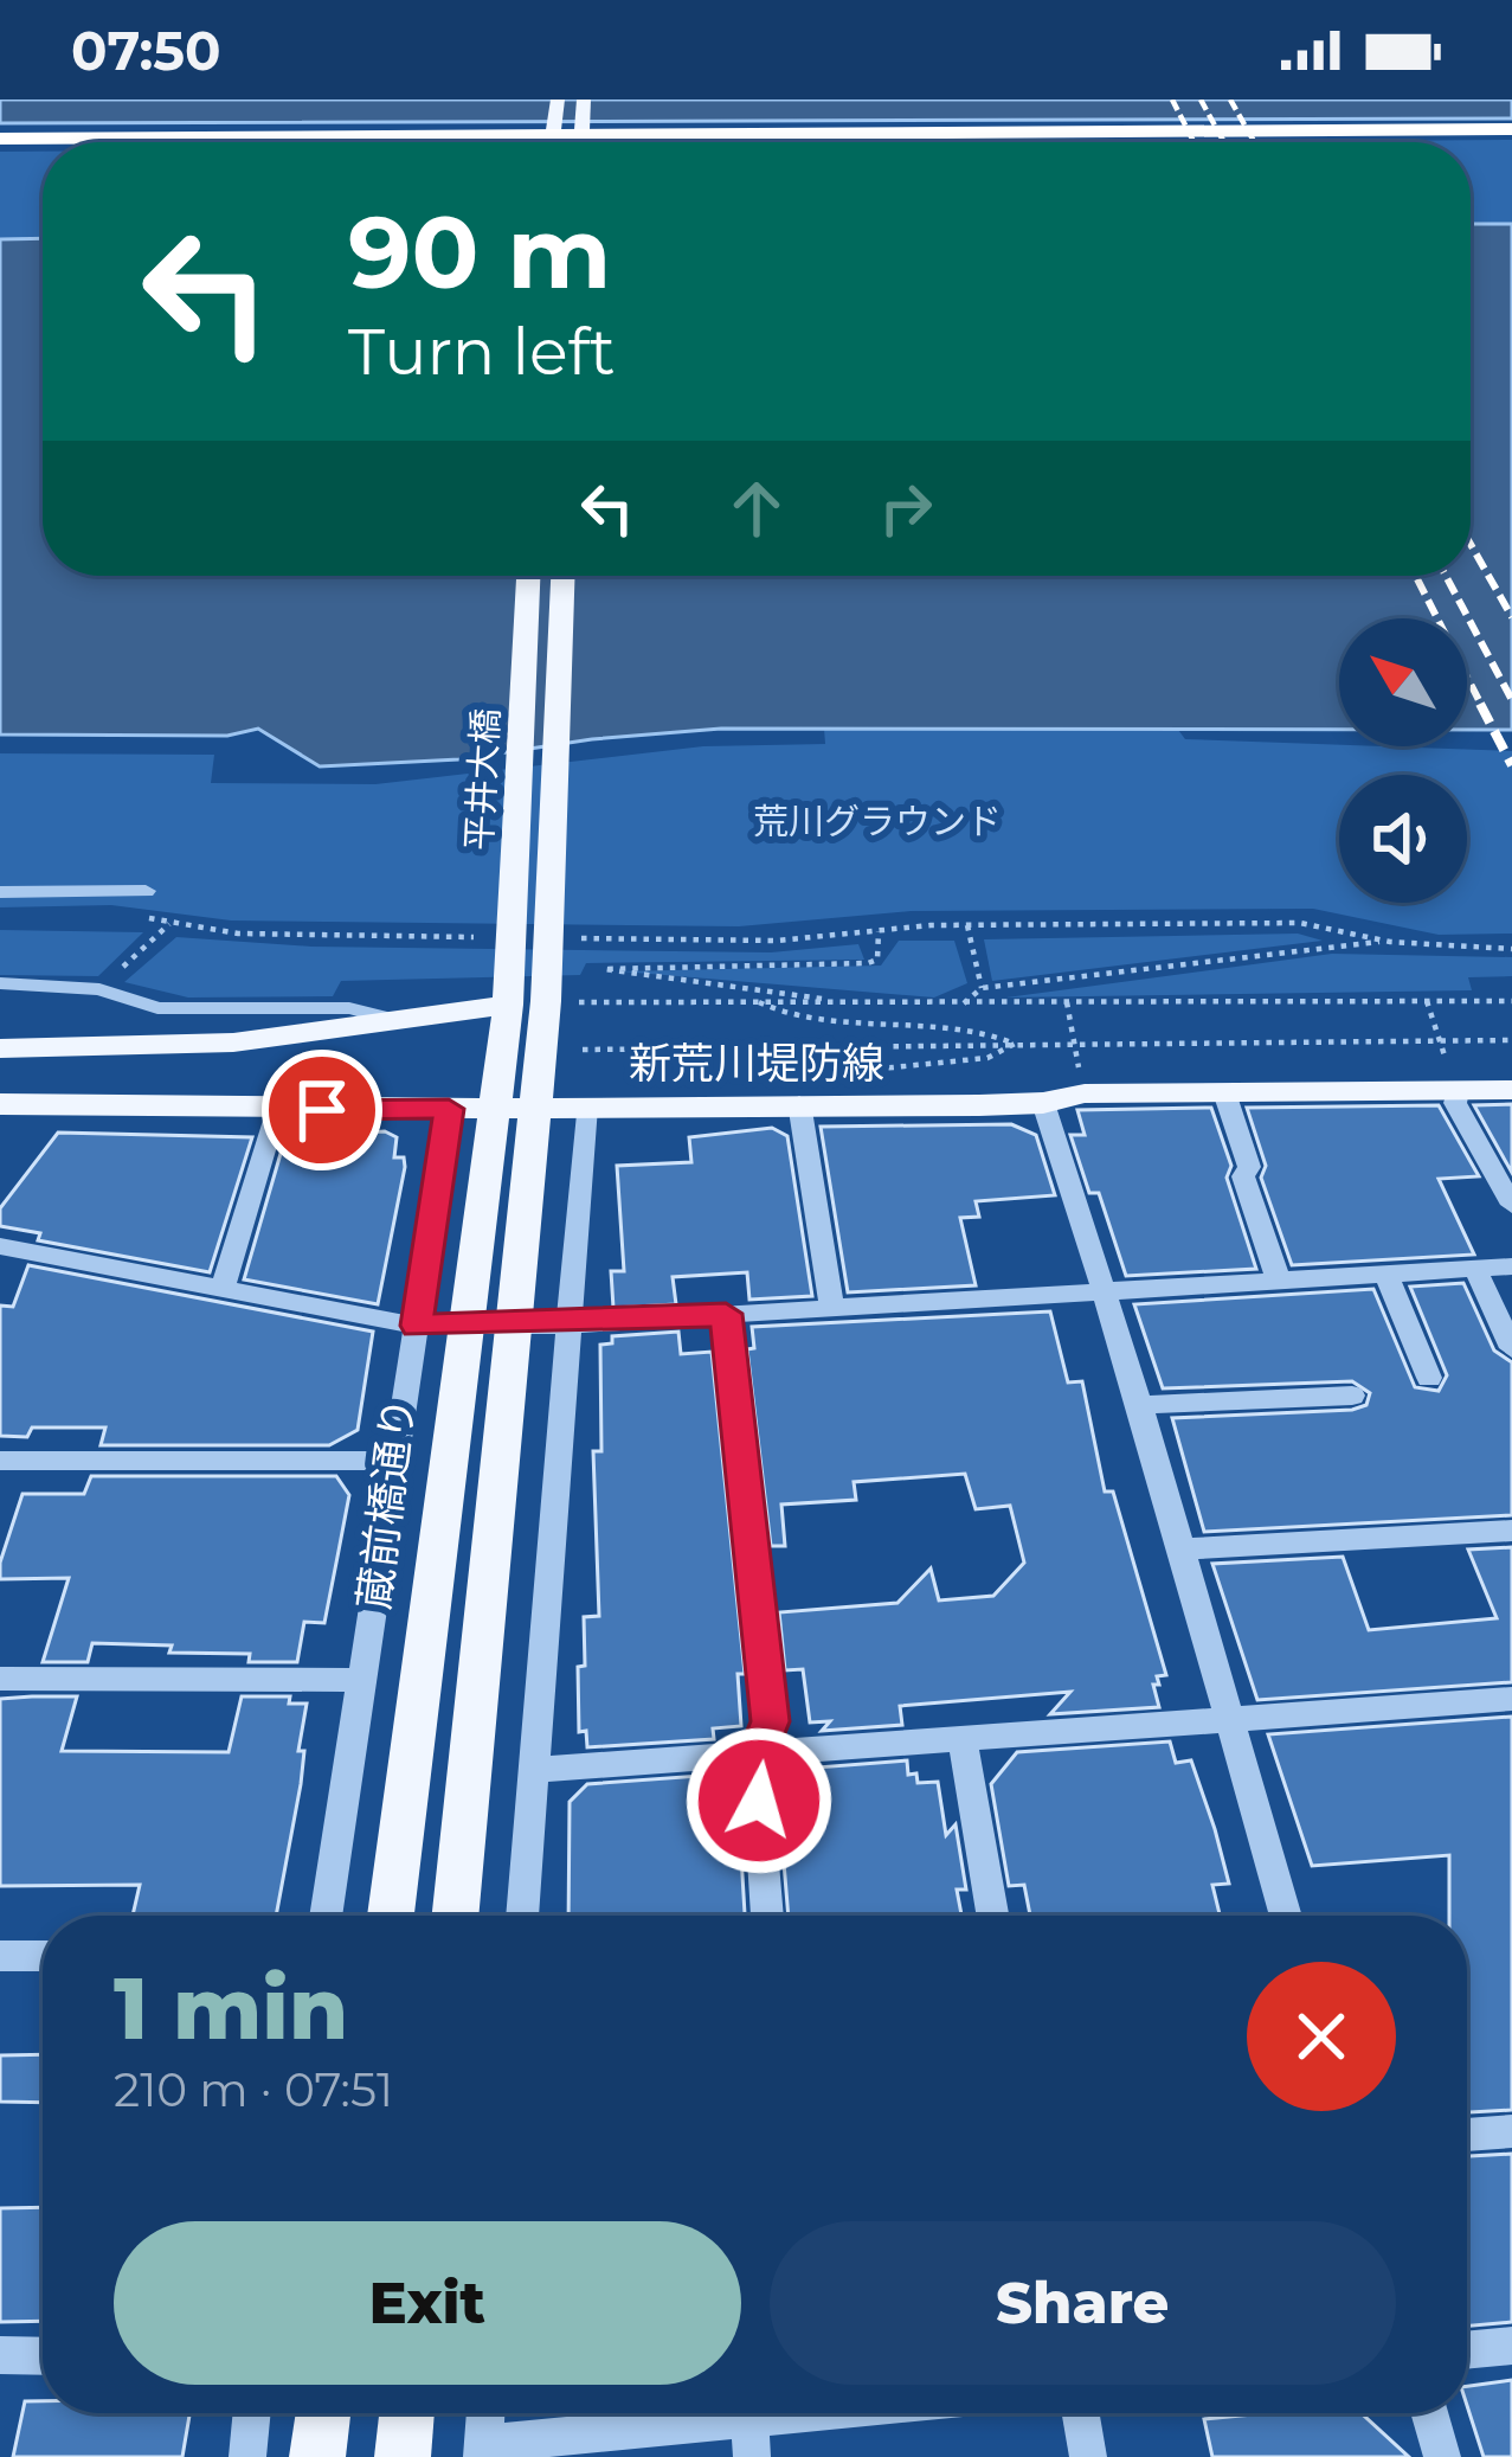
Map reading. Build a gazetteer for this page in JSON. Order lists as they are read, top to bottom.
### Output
{
  "streets": {
    "main road": ["平井大橋", "新荒川堤防線", "蔵前橋通り"]
  },
  "crossings": [
    ["平井大橋", "蔵前橋通り"]
  ],
  "parks": ["荒川グラウンド"],
  "north": "top left",
  "page": {
    "status": "07:50",
    "turn": ["90 m", "Turn left"],
    "heading": ["1 min", "210 m · 07:51"],
    "buttons": ["Exit", "Share"]
  }
}
